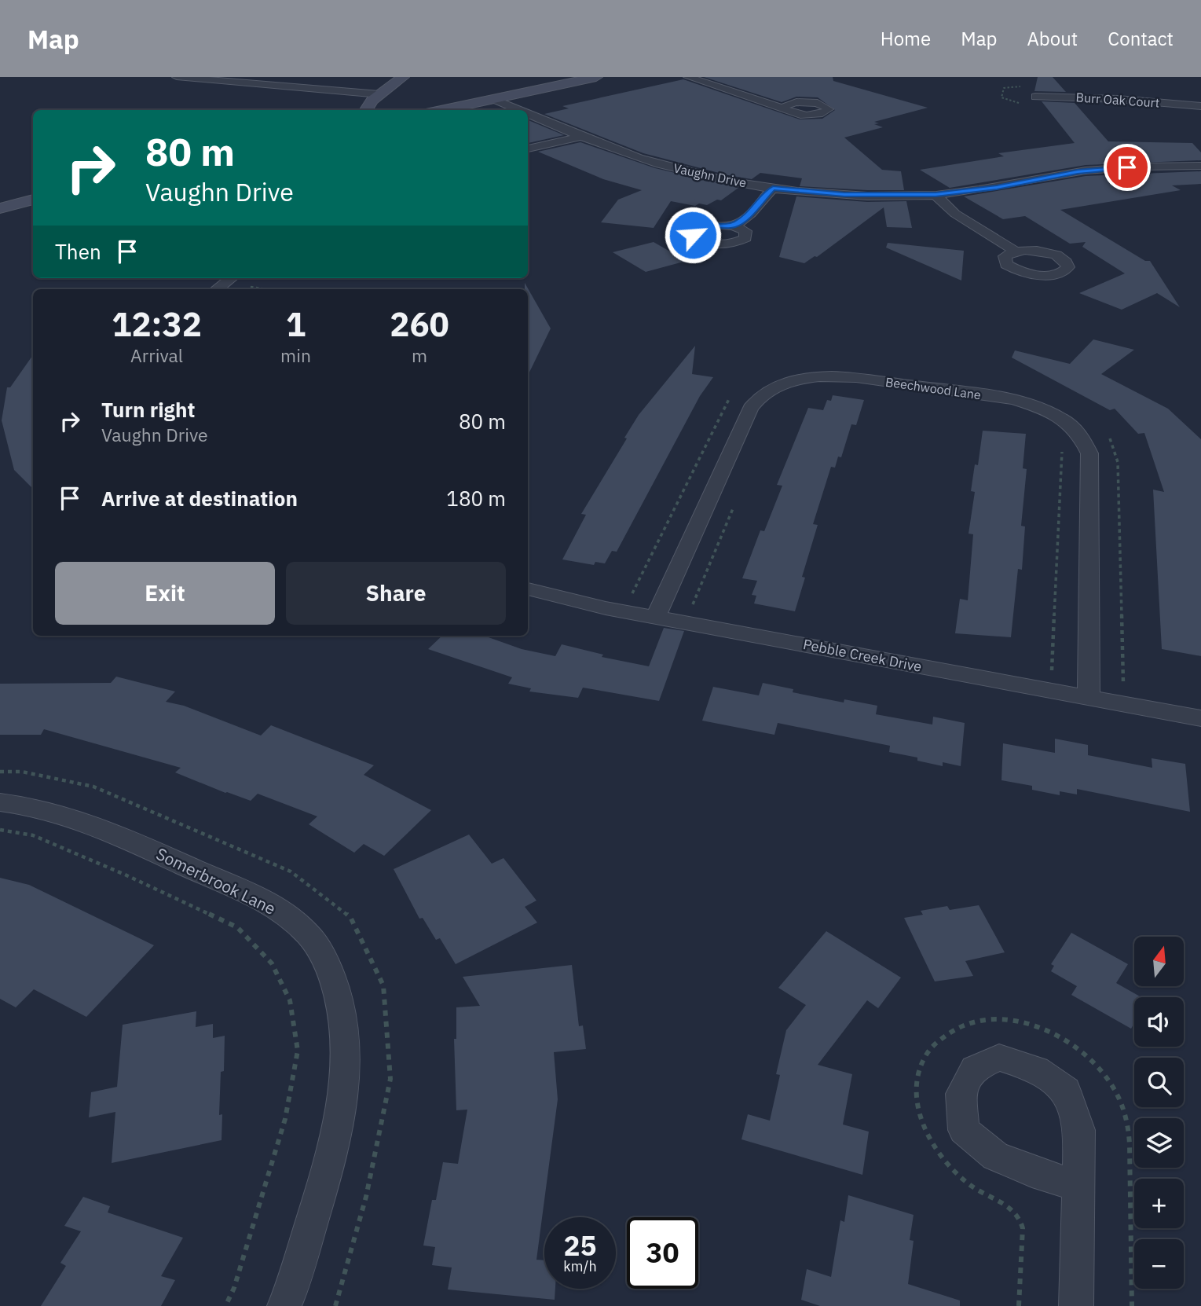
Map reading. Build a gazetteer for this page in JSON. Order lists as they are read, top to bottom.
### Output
{
  "streets": {
    "street": [
      "Burr Oak Court",
      "Vaughn Drive",
      "Beechwood Lane",
      "Pebble Creek Drive",
      "Somerbrook Lane"
    ]
  },
  "crossings": [
    ["Beechwood Lane", "Pebble Creek Drive"]
  ],
  "north": "top",
  "page": {
    "header": "Map",
    "nav": [
      "Home",
      "Map",
      "About",
      "Contact"
    ],
    "turn": ["80 m", "Vaughn Drive"],
    "then": "Then",
    "eta": [
      "12:32",
      "Arrival",
      "1",
      "min",
      "260",
      "m"
    ],
    "list": [
      {
        "name": "Turn right",
        "note": "Vaughn Drive",
        "value": "80 m"
      },
      {
        "name": "Arrive at destination",
        "value": "180 m"
      }
    ],
    "buttons": ["Exit", "Share"],
    "map_buttons": ["+", "−"],
    "speed": "25 km/h",
    "limit": "30"
  }
}
